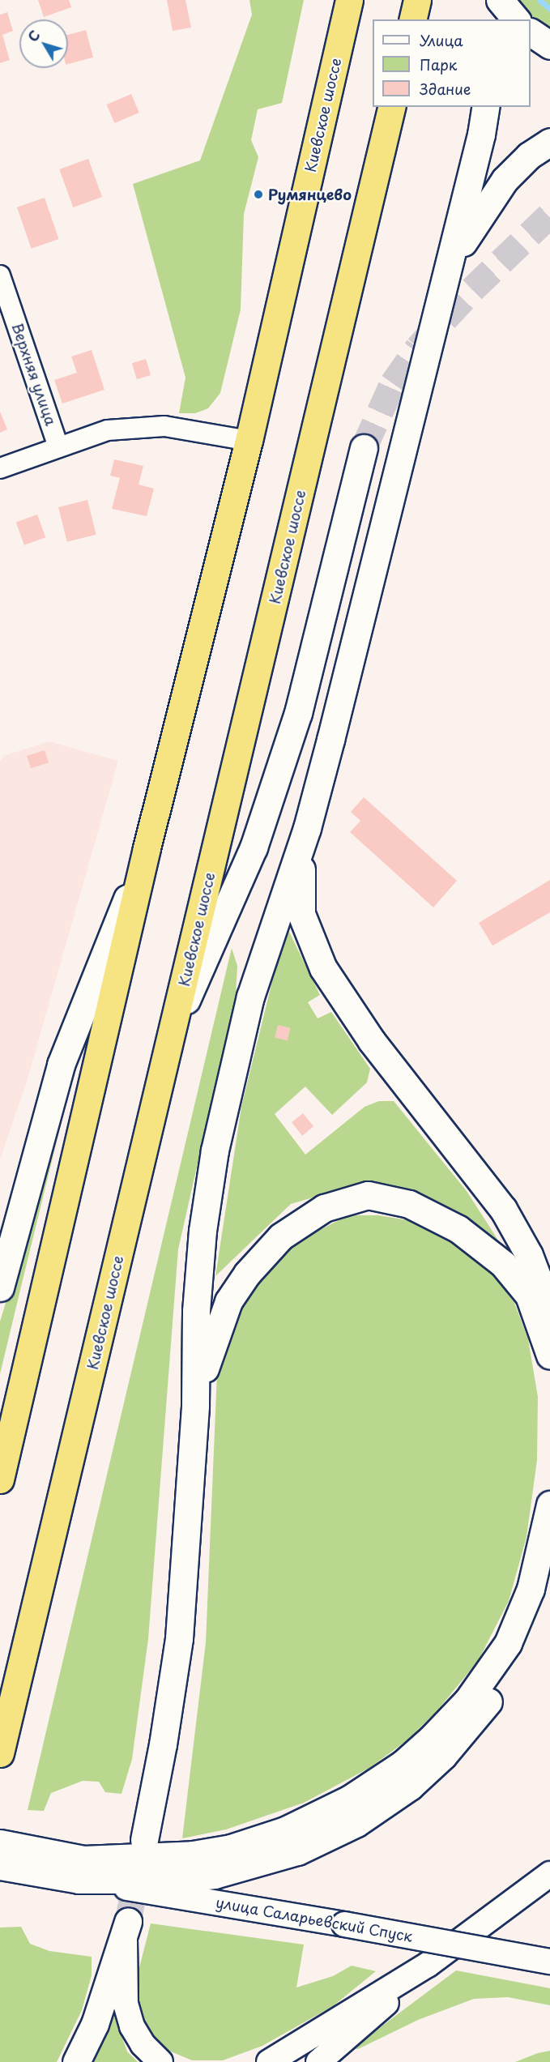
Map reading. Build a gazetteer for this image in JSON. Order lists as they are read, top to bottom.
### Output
{
  "streets": {
    "highway": ["Киевское шоссе"],
    "street": ["Верхняя улица", "улица Саларьевский Спуск"]
  },
  "places": ["Румянцево"],
  "legend": ["Улица", "Парк", "Здание"],
  "north": "top left"
}
